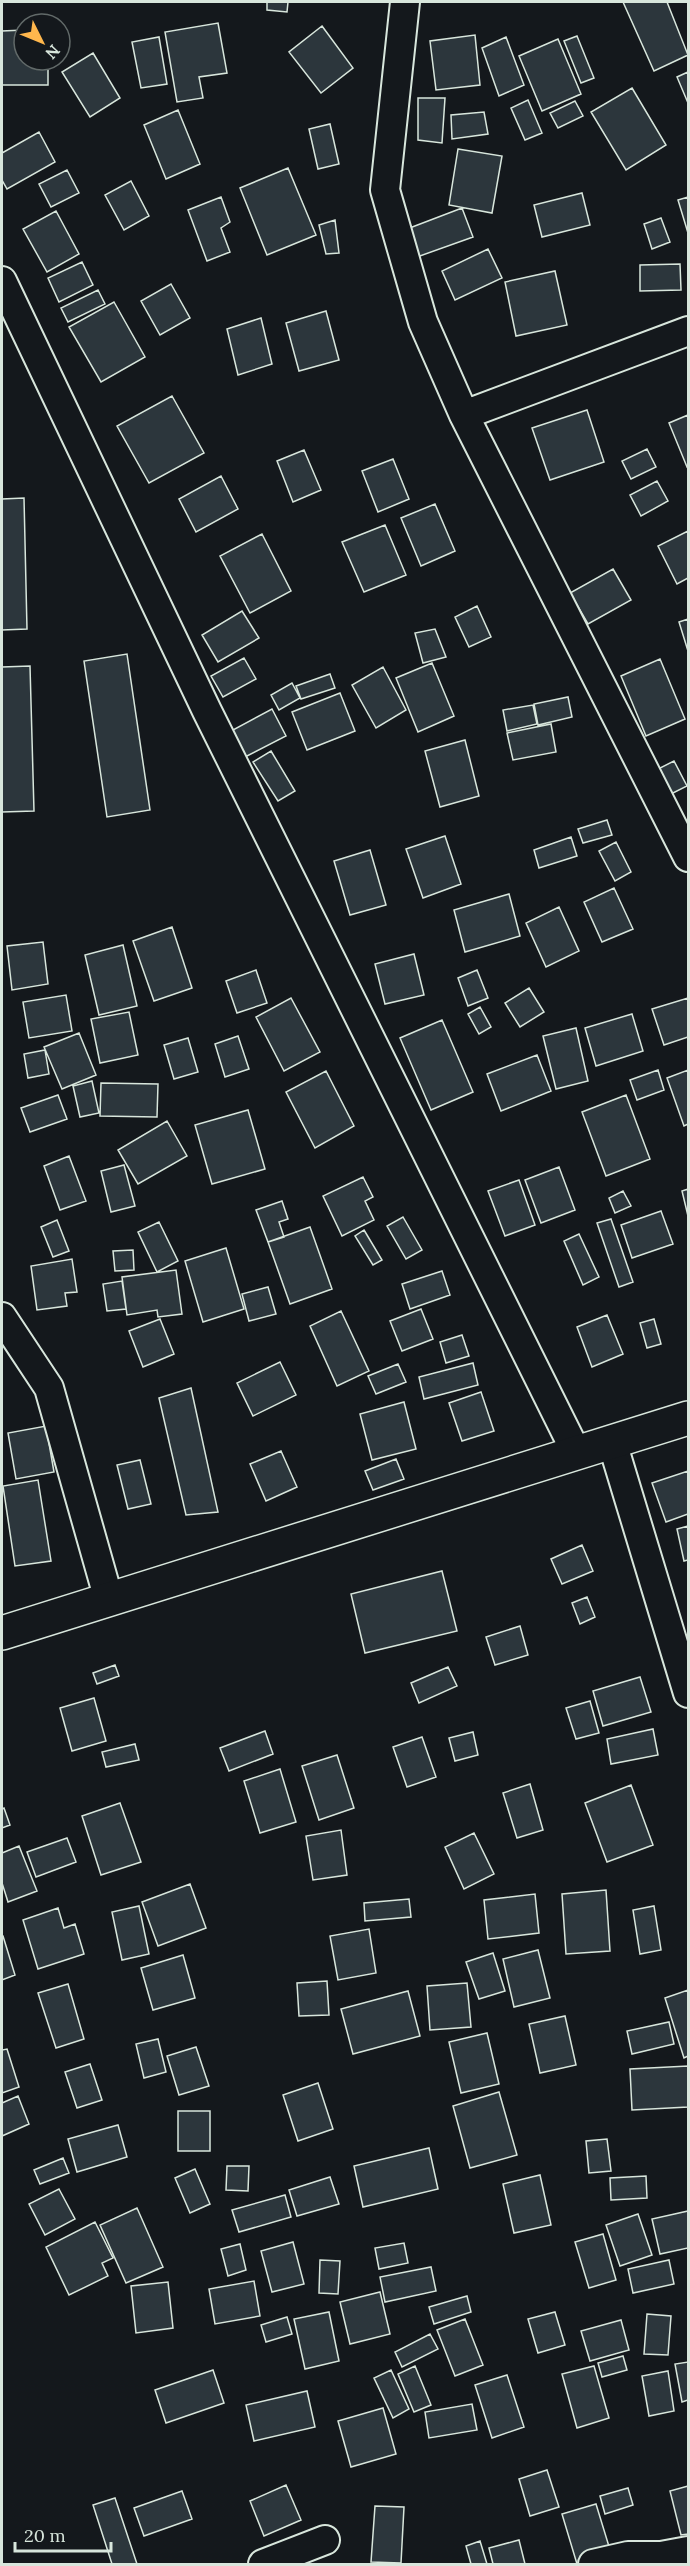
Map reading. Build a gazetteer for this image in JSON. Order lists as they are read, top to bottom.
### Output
{
  "scale_bar": "20 m",
  "north": "bottom right"
}
